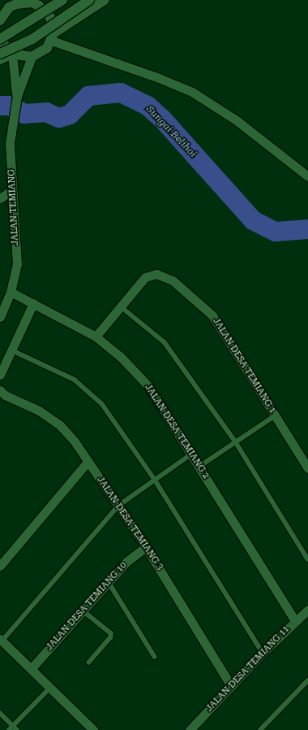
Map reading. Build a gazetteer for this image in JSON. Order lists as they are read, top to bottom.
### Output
{
  "streets": {
    "street": [
      "JALAN TEMIANG",
      "JALAN DESA TEMIANG 1",
      "JALAN DESA TEMIANG 2",
      "JALAN DESA TEMIANG 3",
      "JALAN DESA TEMIANG 10",
      "JALAN DESA TEMIANG 11"
    ]
  },
  "crossings": [
    ["JALAN TEMIANG", "JALAN DESA TEMIANG 2"],
    ["JALAN DESA TEMIANG 1", "JALAN DESA TEMIANG 2"],
    ["JALAN DESA TEMIANG 2", "JALAN DESA TEMIANG 11"],
    ["JALAN DESA TEMIANG 3", "JALAN DESA TEMIANG 10"],
    ["JALAN DESA TEMIANG 3", "JALAN DESA TEMIANG 11"]
  ],
  "water": ["Sungai Belihoi"]
}
